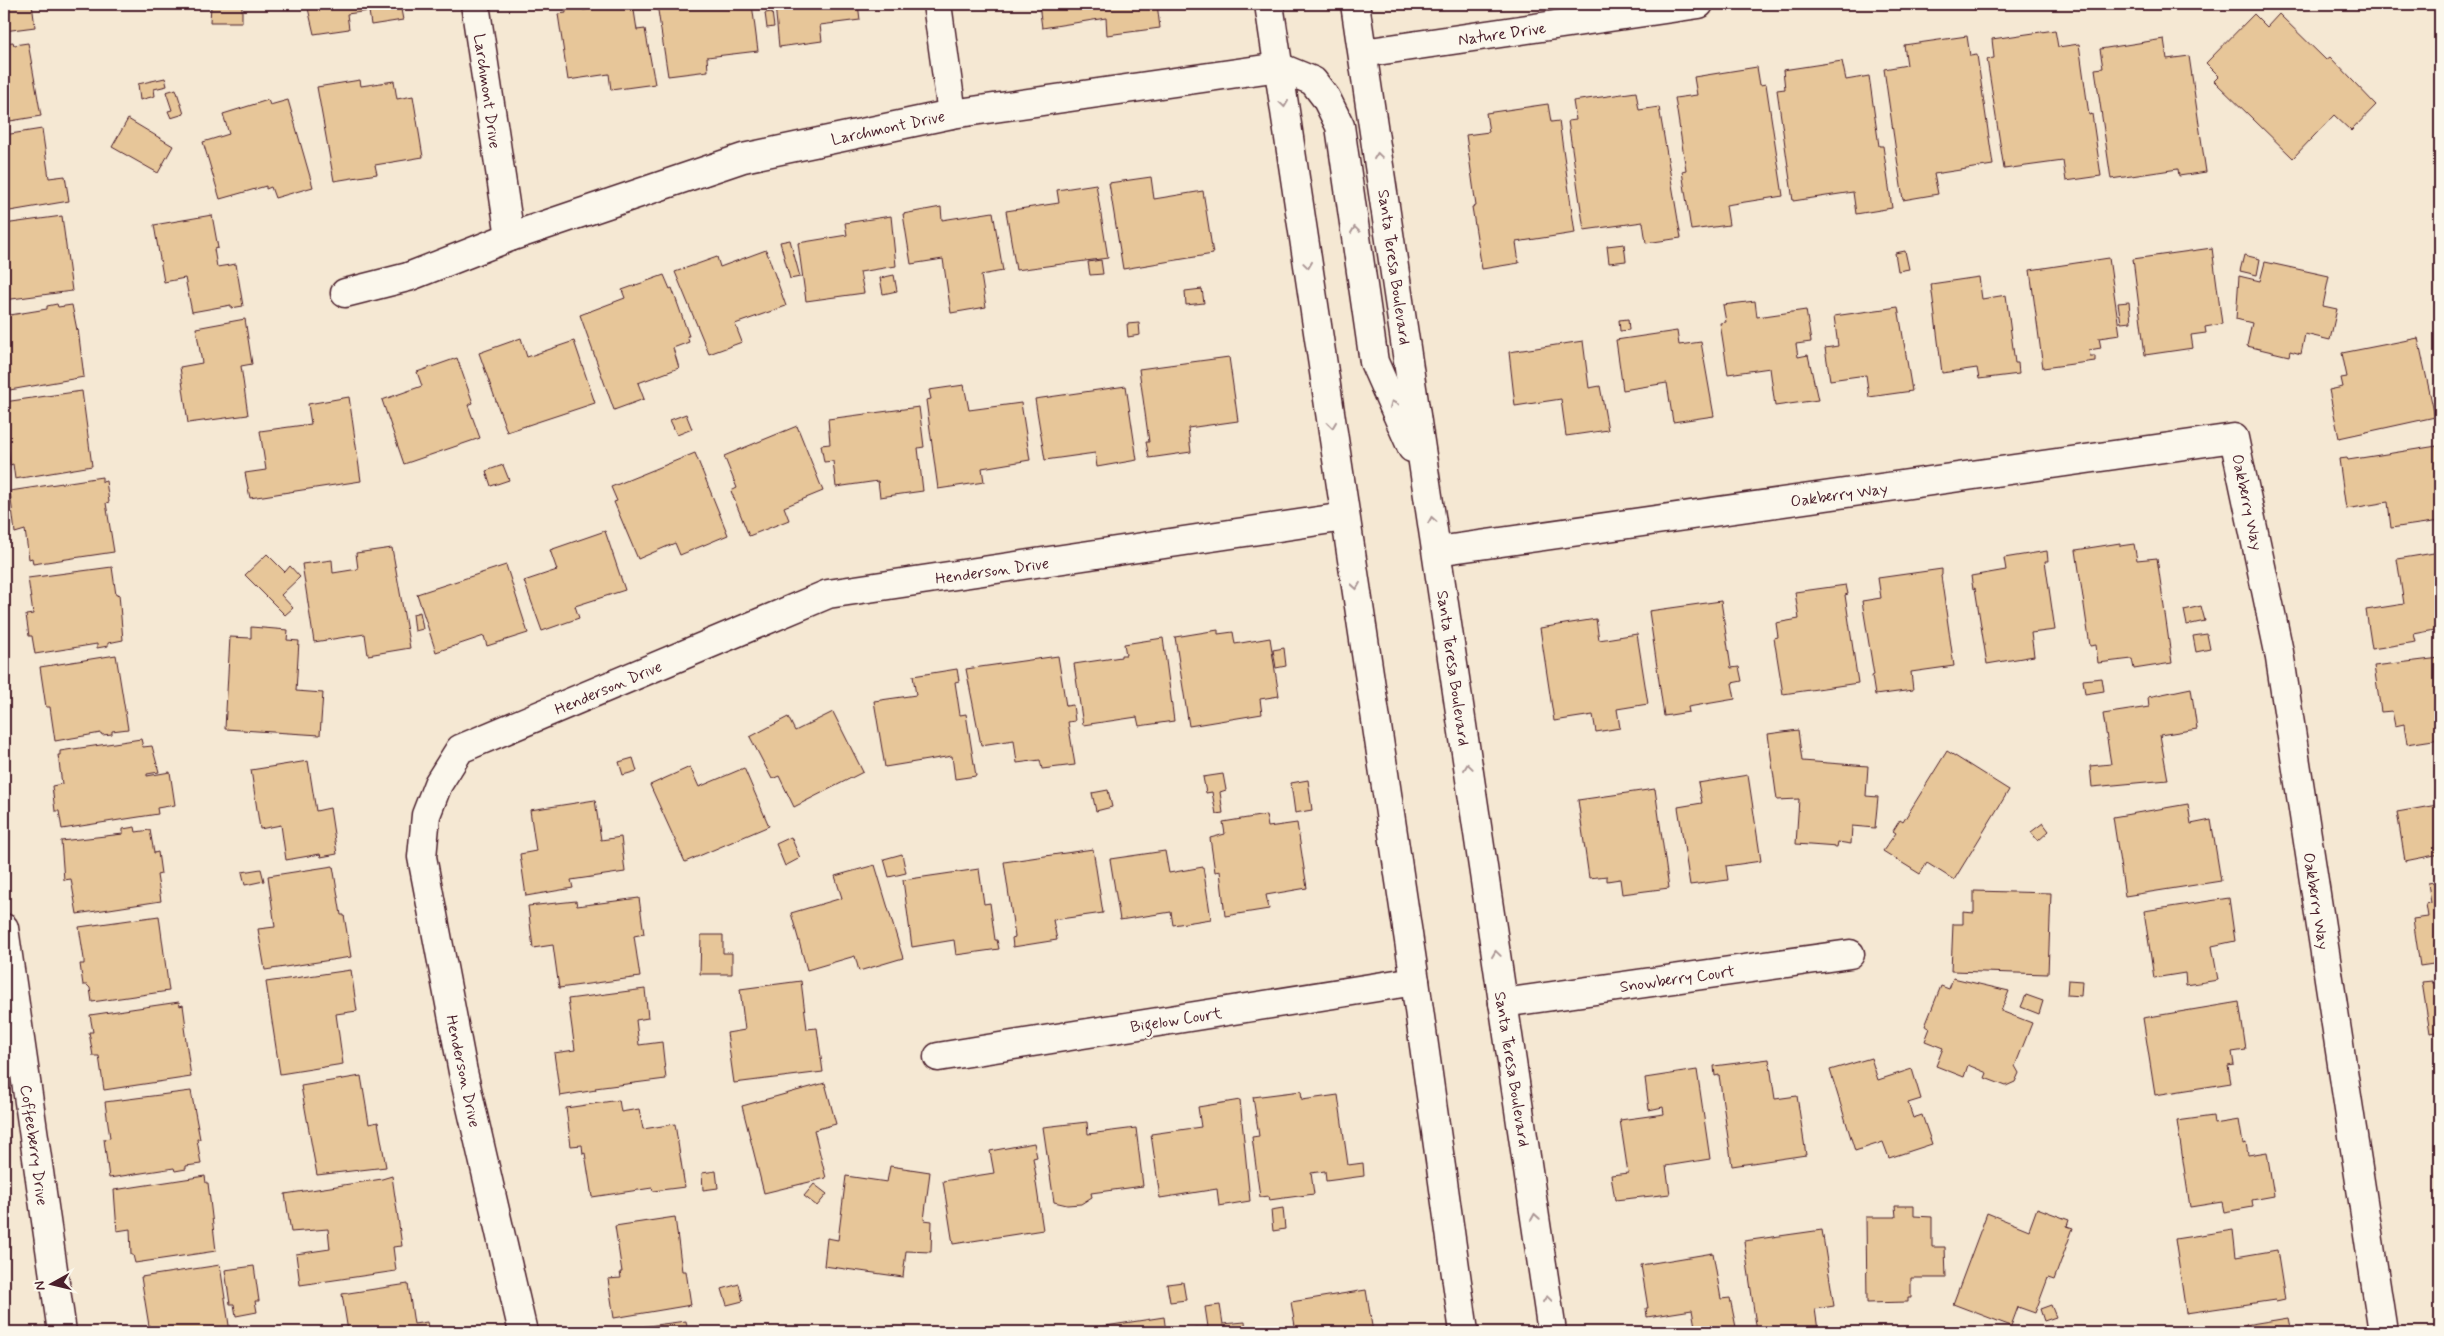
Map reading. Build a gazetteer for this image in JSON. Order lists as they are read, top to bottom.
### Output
{
  "streets": {
    "street": [
      "Nature Drive",
      "Larchmont Drive",
      "Santa Teresa Boulevard",
      "Oakberry Way",
      "Henderson Drive",
      "Snowberry Court",
      "Bigelow Court",
      "Coffeeberry Drive"
    ]
  },
  "crossings": [
    ["Nature Drive", "Santa Teresa Boulevard"],
    ["Santa Teresa Boulevard", "Oakberry Way"],
    ["Santa Teresa Boulevard", "Snowberry Court"]
  ],
  "north": "left"
}
